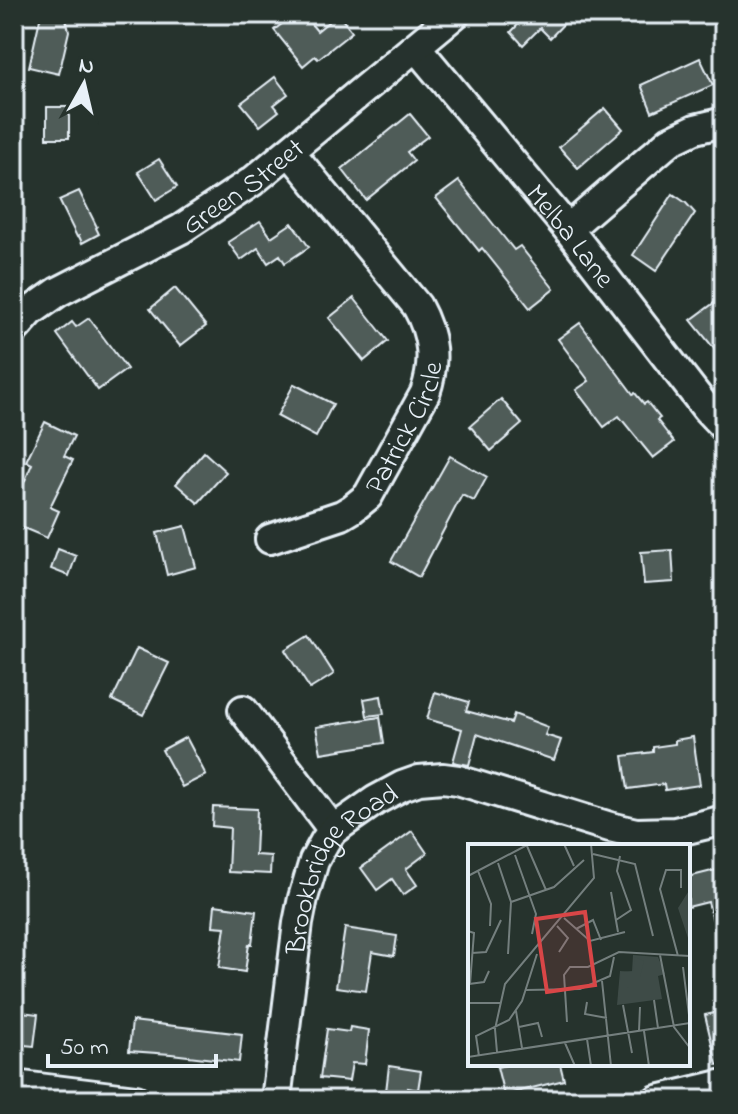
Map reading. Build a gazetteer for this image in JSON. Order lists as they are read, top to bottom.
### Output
{
  "streets": {
    "street": [
      "Green Street",
      "Melba Lane",
      "Patrick Circle",
      "Brookbridge Road"
    ]
  },
  "crossings": [
    ["Green Street", "Melba Lane"],
    ["Green Street", "Patrick Circle"]
  ],
  "scale_bar": "50 m",
  "north": "top"
}
